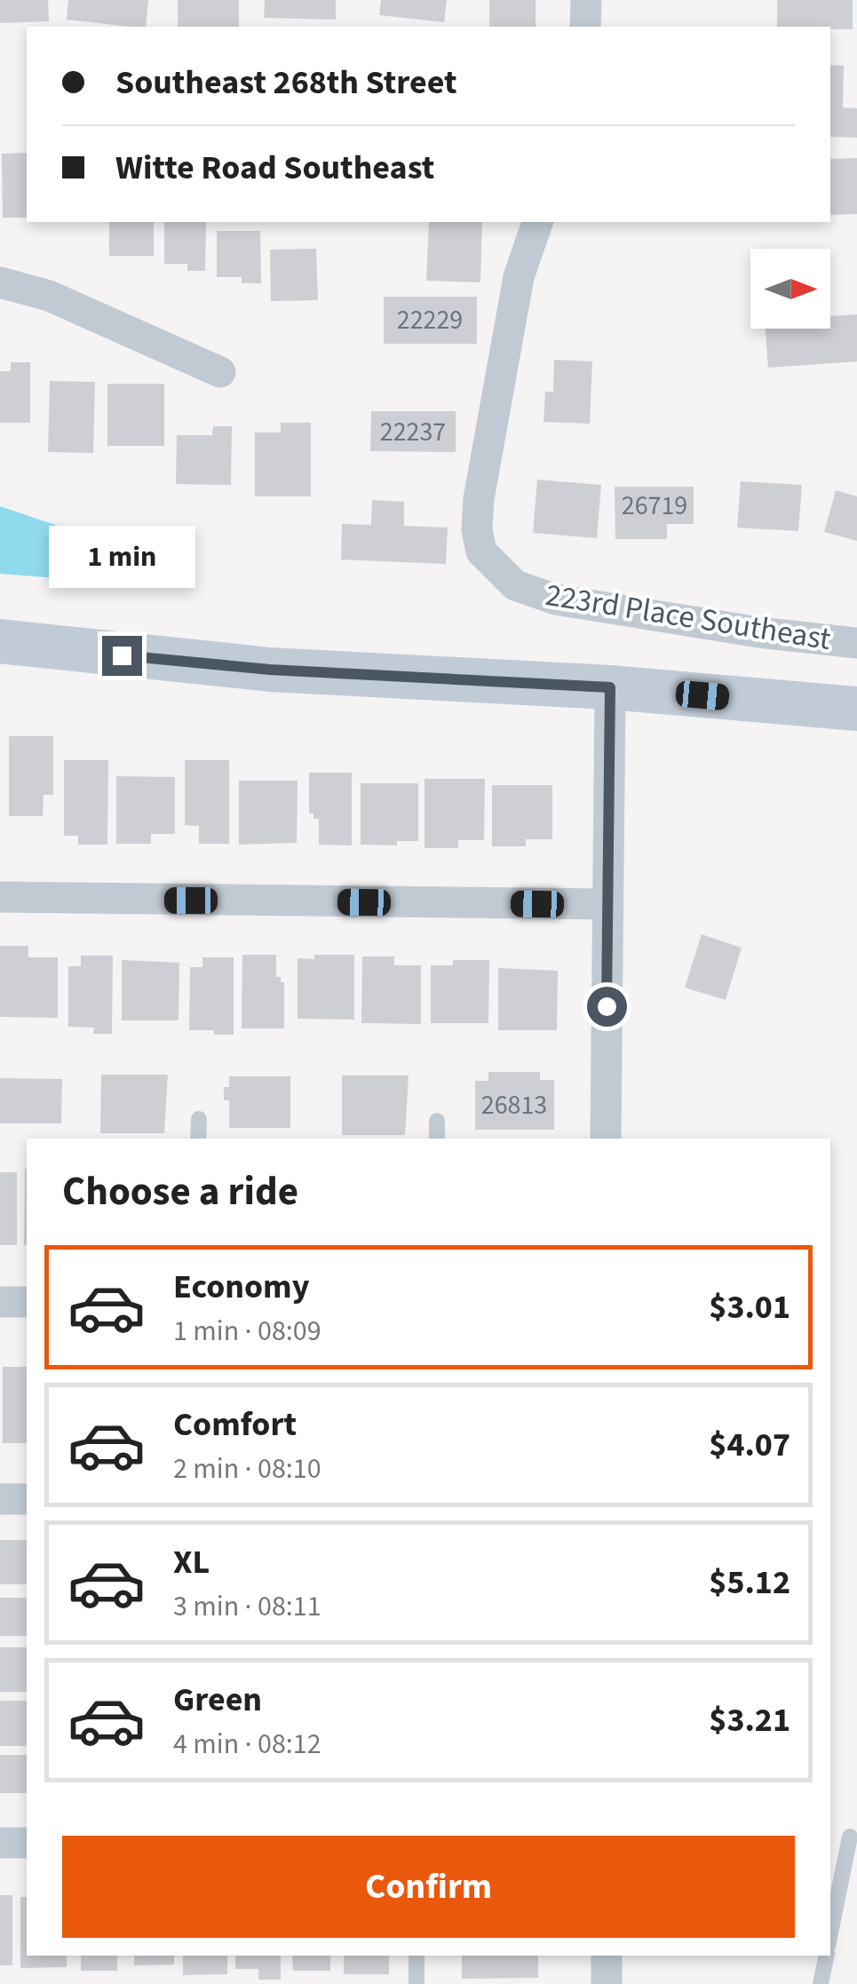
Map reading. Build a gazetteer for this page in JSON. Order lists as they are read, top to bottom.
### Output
{
  "streets": {
    "street": ["223rd Place Southeast"]
  },
  "house_numbers": [
    "22229",
    "22237",
    "26719",
    "26813"
  ],
  "north": "right",
  "page": {
    "banner": ["Southeast 268th Street", "Witte Road Southeast"],
    "bubble": "1 min",
    "heading": "Choose a ride",
    "list": [
      {
        "name": "Economy",
        "note": "1 min · 08:09",
        "value": "$3.01"
      },
      {
        "name": "Comfort",
        "note": "2 min · 08:10",
        "value": "$4.07"
      },
      {
        "name": "XL",
        "note": "3 min · 08:11",
        "value": "$5.12"
      },
      {
        "name": "Green",
        "note": "4 min · 08:12",
        "value": "$3.21"
      }
    ],
    "buttons": "Confirm"
  }
}
